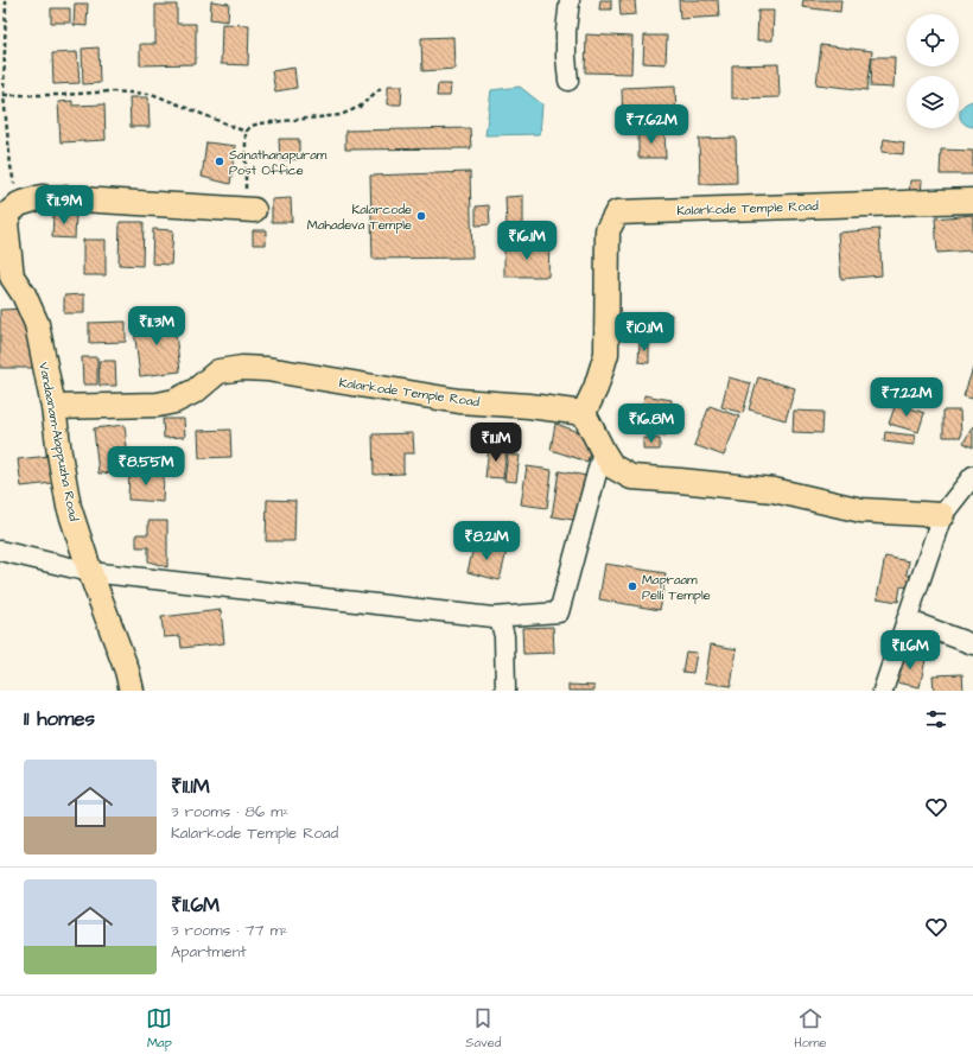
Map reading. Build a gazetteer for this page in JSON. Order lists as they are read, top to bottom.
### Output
{
  "streets": {
    "main road": ["Kalarkode Temple Road", "Vandaanam-Alappuzha Road"]
  },
  "crossings": [
    ["Kalarkode Temple Road", "Vandaanam-Alappuzha Road"]
  ],
  "places": ["Sanathanapuram Post Office", "Kalarcode Mahadeva Temple", "Mapraam Pelli Temple"],
  "page": {
    "price": [
      "₹7.62M",
      "₹11.9M",
      "₹16.1M",
      "₹11.3M",
      "₹10.1M",
      "₹7.22M",
      "₹16.8M",
      "₹11.1M",
      "₹8.55M",
      "₹8.21M",
      "₹11.6M"
    ],
    "heading": "11 homes",
    "list": [
      {
        "name": "₹11.1M",
        "note": "3 rooms · 86 m² · Kalarkode Temple Road"
      },
      {
        "name": "₹11.6M",
        "note": "3 rooms · 77 m² · Apartment"
      }
    ],
    "tabs": ["Map", "Saved", "Home"]
  }
}
